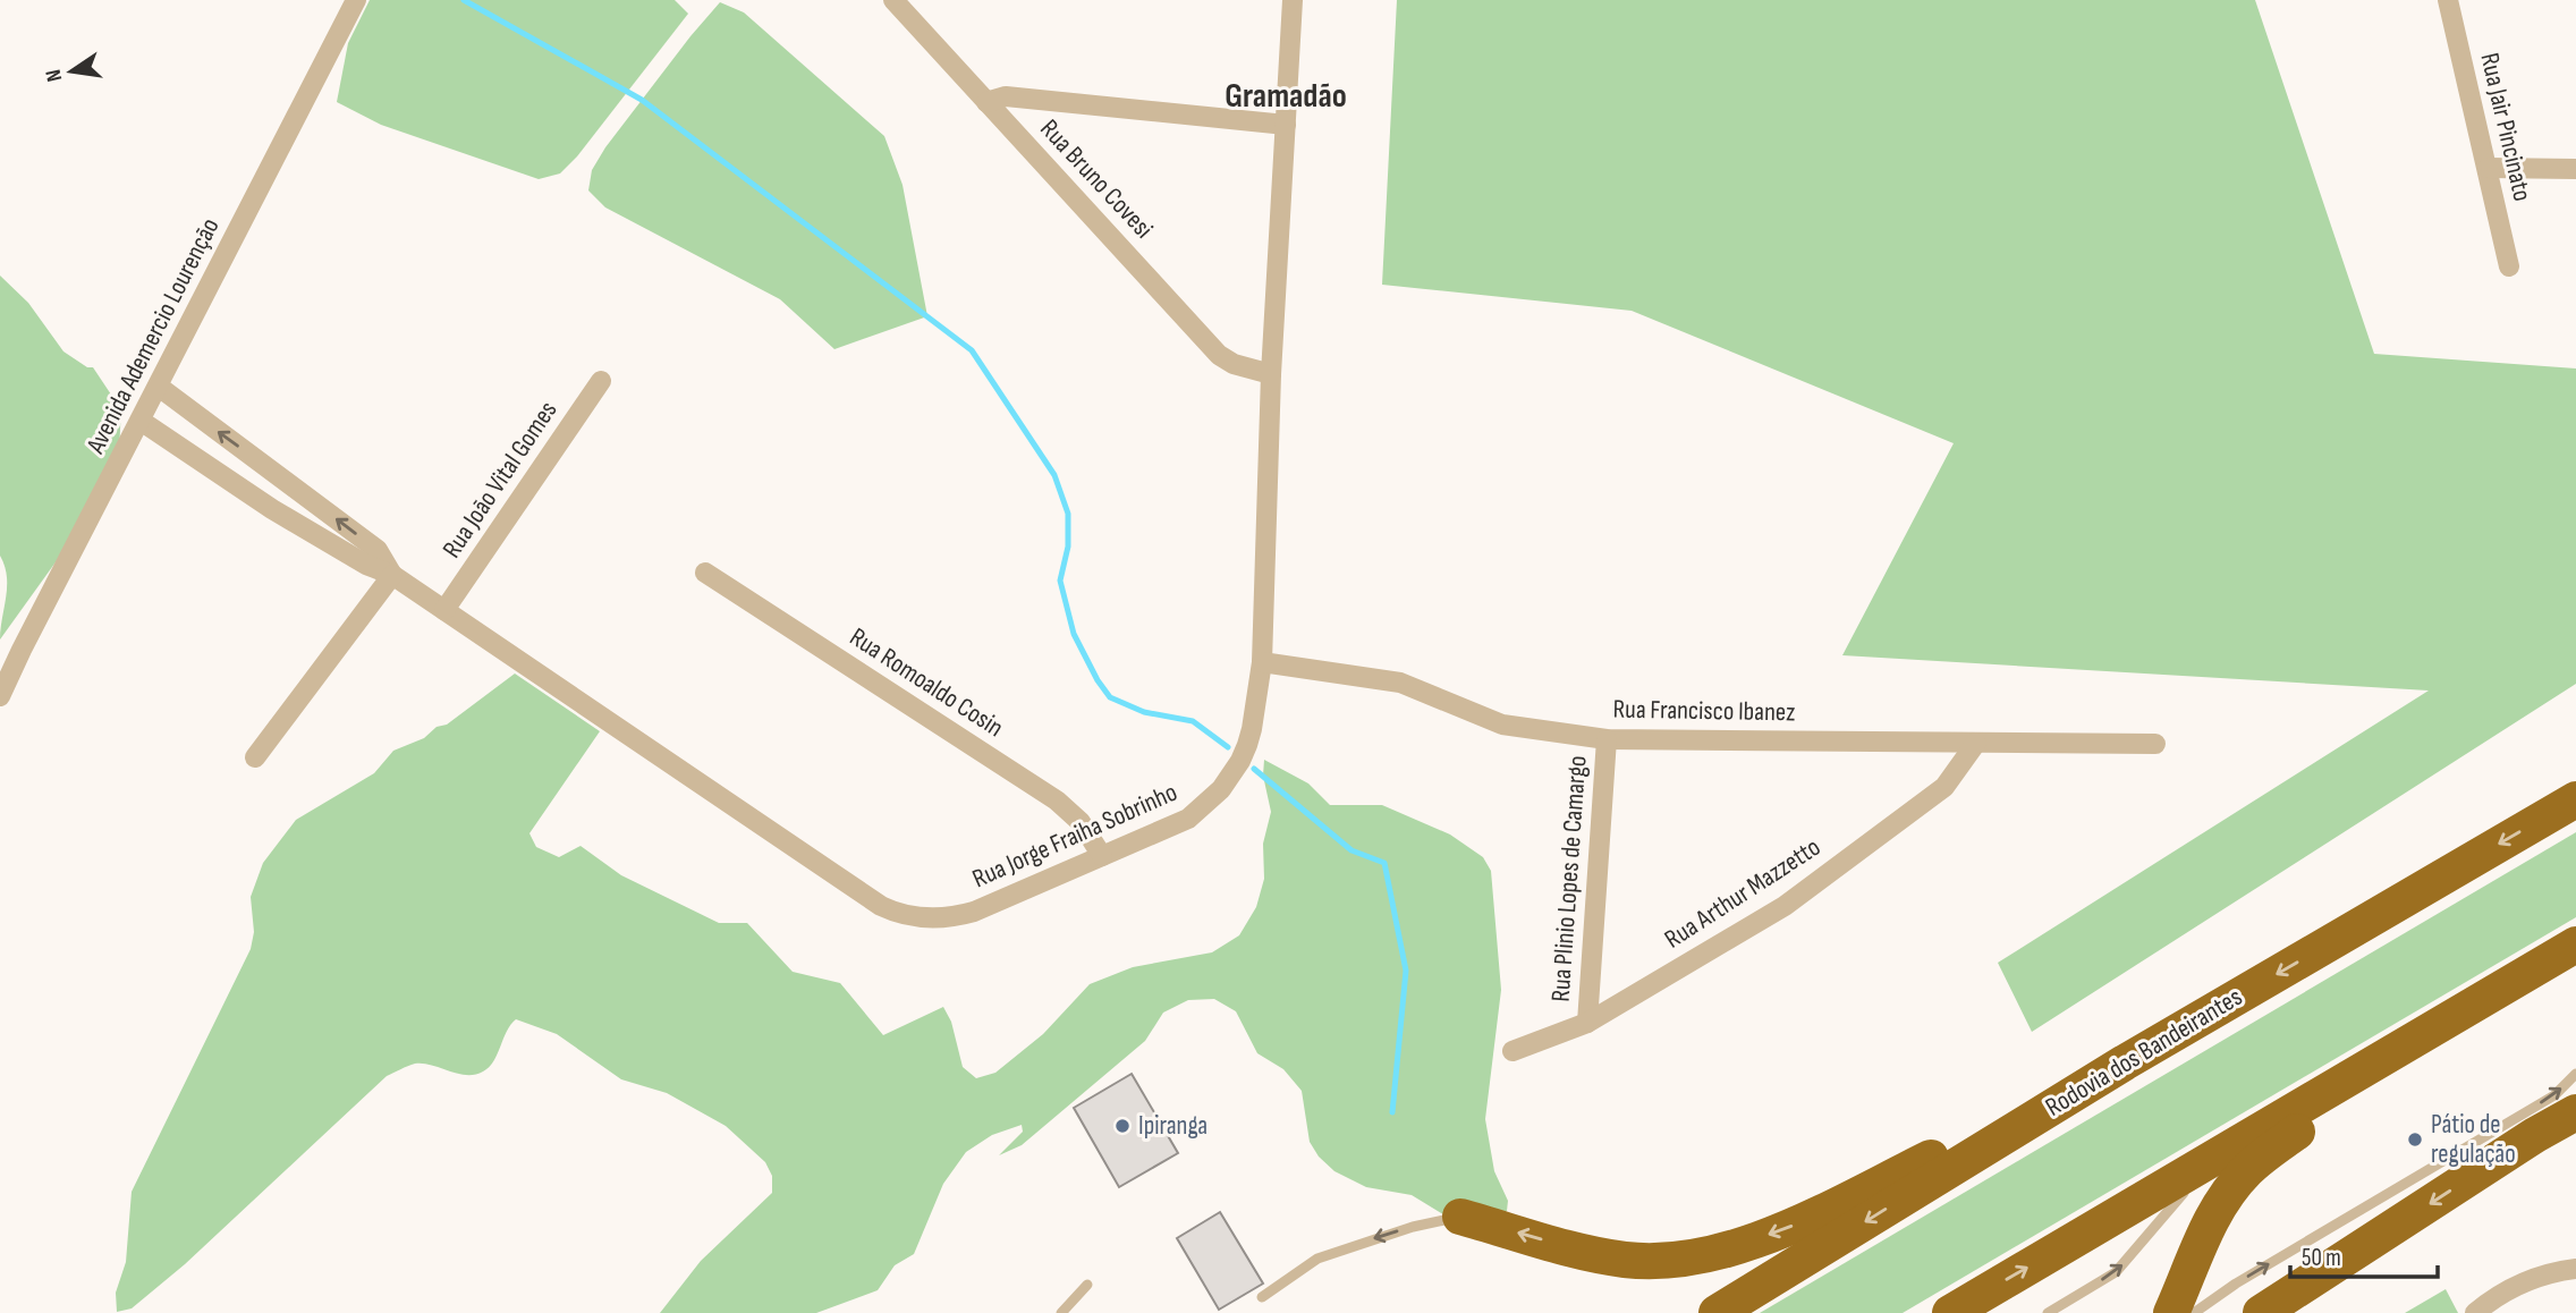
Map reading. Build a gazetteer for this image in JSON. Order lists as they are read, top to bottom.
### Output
{
  "streets": {
    "highway": ["Rodovia dos Bandeirantes"],
    "street": [
      "Rua Jair Pincinato",
      "Rua Bruno Covesi",
      "Avenida Ademercio Lourenção",
      "Rua João Vital Gomes",
      "Rua Romoaldo Cosin",
      "Rua Francisco Ibanez",
      "Rua Jorge Fraiha Sobrinho",
      "Rua Plinio Lopes de Camargo",
      "Rua Arthur Mazzetto"
    ]
  },
  "crossings": [
    ["Rua Bruno Covesi", "Rua Jorge Fraiha Sobrinho"],
    ["Rua João Vital Gomes", "Rua Jorge Fraiha Sobrinho"],
    ["Rua Romoaldo Cosin", "Rua Jorge Fraiha Sobrinho"],
    ["Rua Francisco Ibanez", "Rua Jorge Fraiha Sobrinho"],
    ["Rua Francisco Ibanez", "Rua Plinio Lopes de Camargo"],
    ["Rua Francisco Ibanez", "Rua Arthur Mazzetto"],
    ["Rua Plinio Lopes de Camargo", "Rua Arthur Mazzetto"]
  ],
  "districts": ["Gramadão"],
  "places": ["Ipiranga", "Pátio de regulação"],
  "scale_bar": "50 m",
  "north": "left"
}
